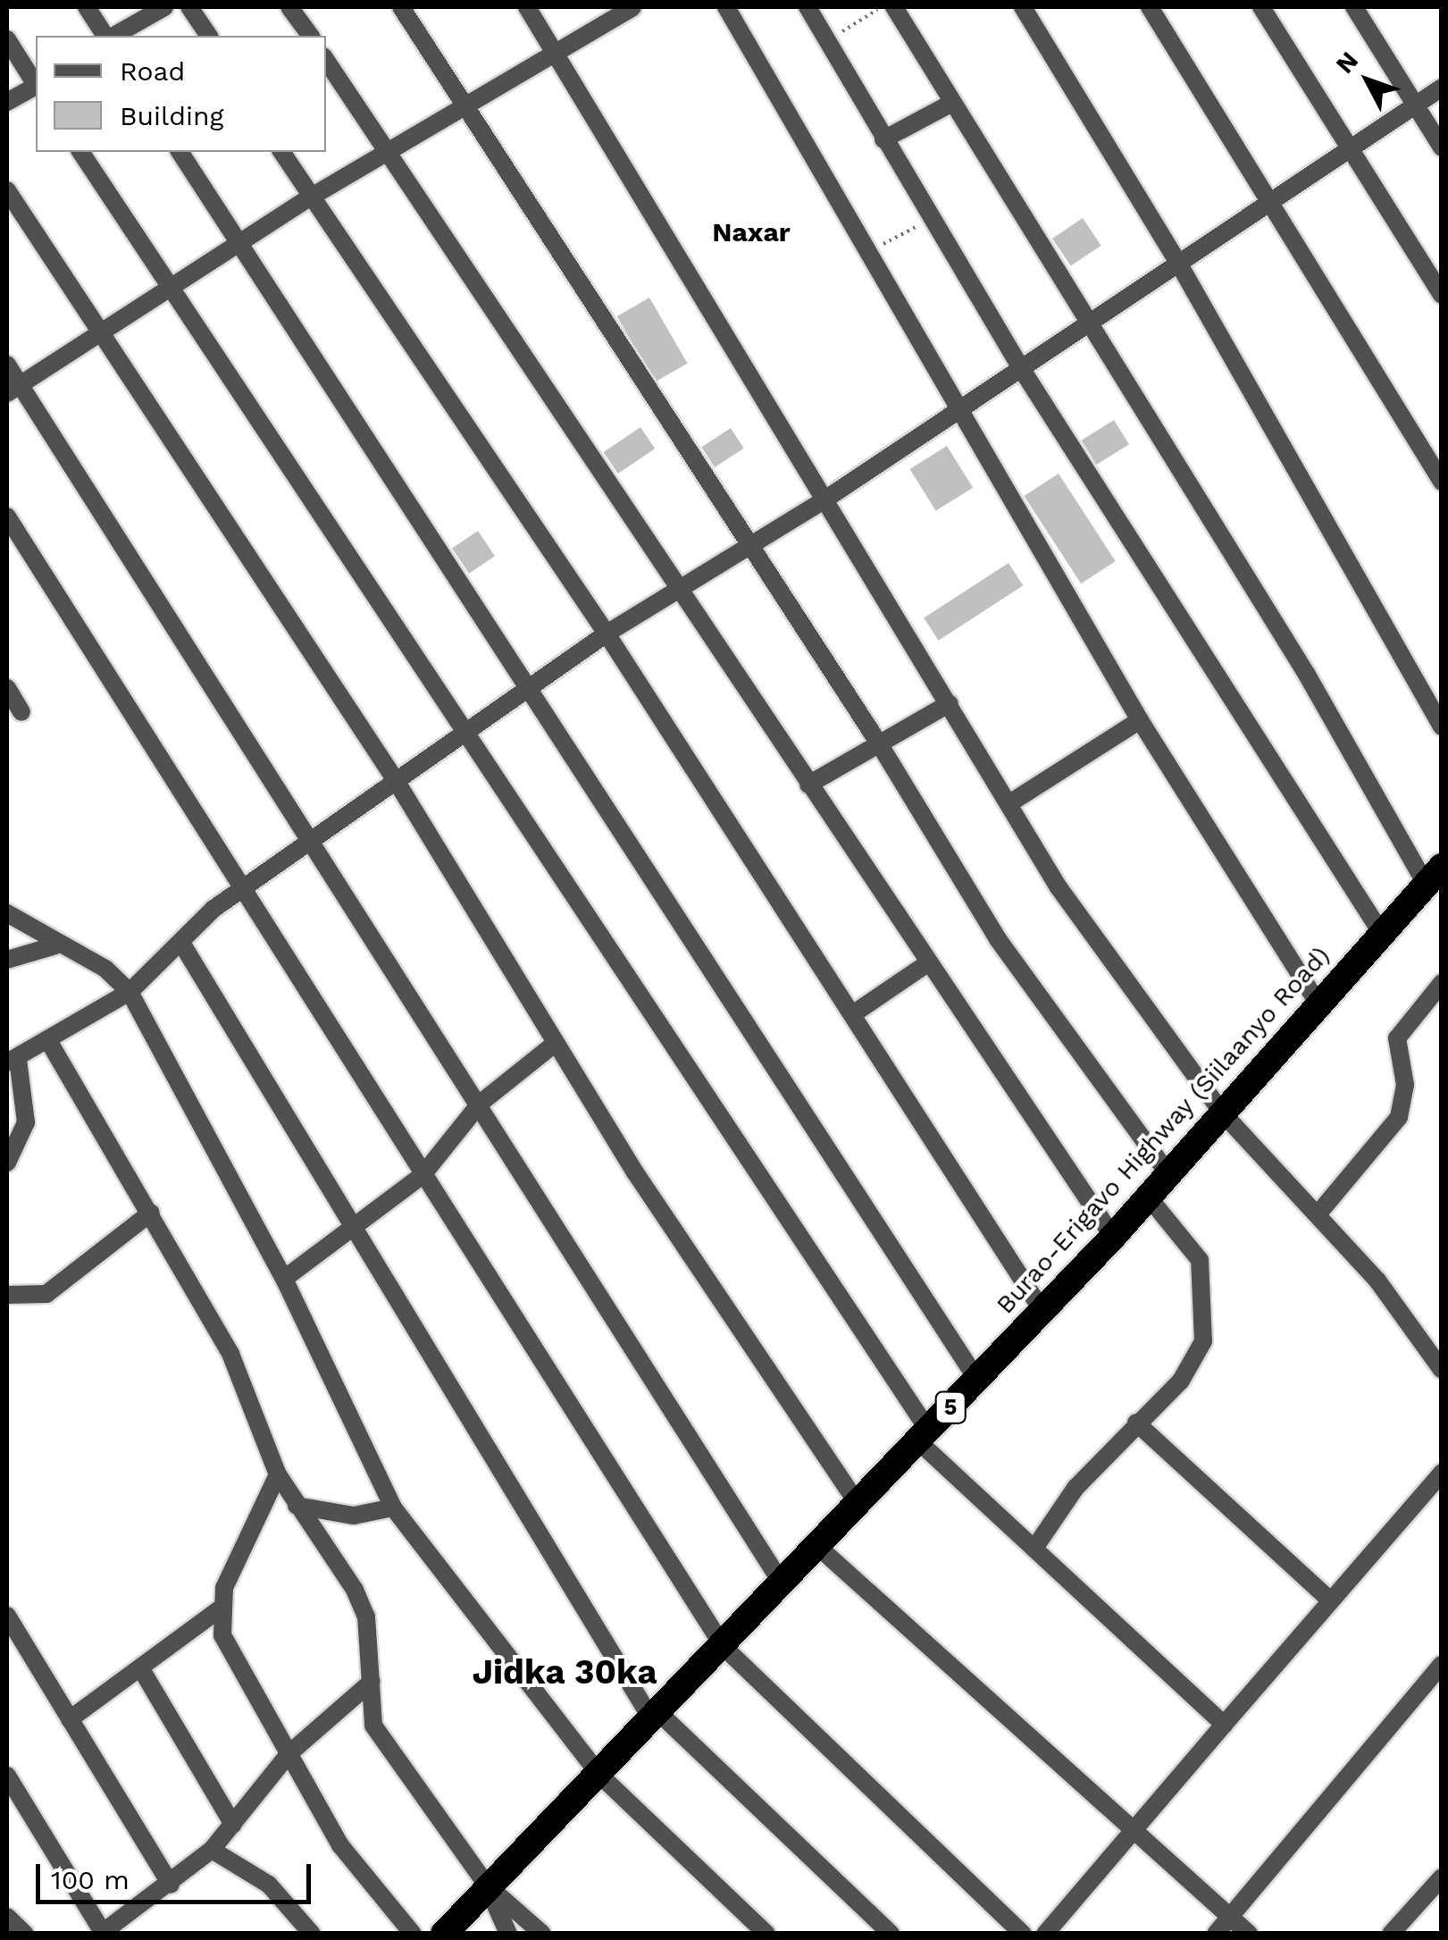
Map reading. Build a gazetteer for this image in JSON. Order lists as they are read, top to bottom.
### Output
{
  "streets": {
    "highway": ["Burao-Erigavo Highway (Siilaanyo Road)", "5"]
  },
  "districts": ["Naxar", "Jidka 30ka"],
  "legend": ["Road", "Building"],
  "scale_bar": "100 m",
  "north": "top left"
}
